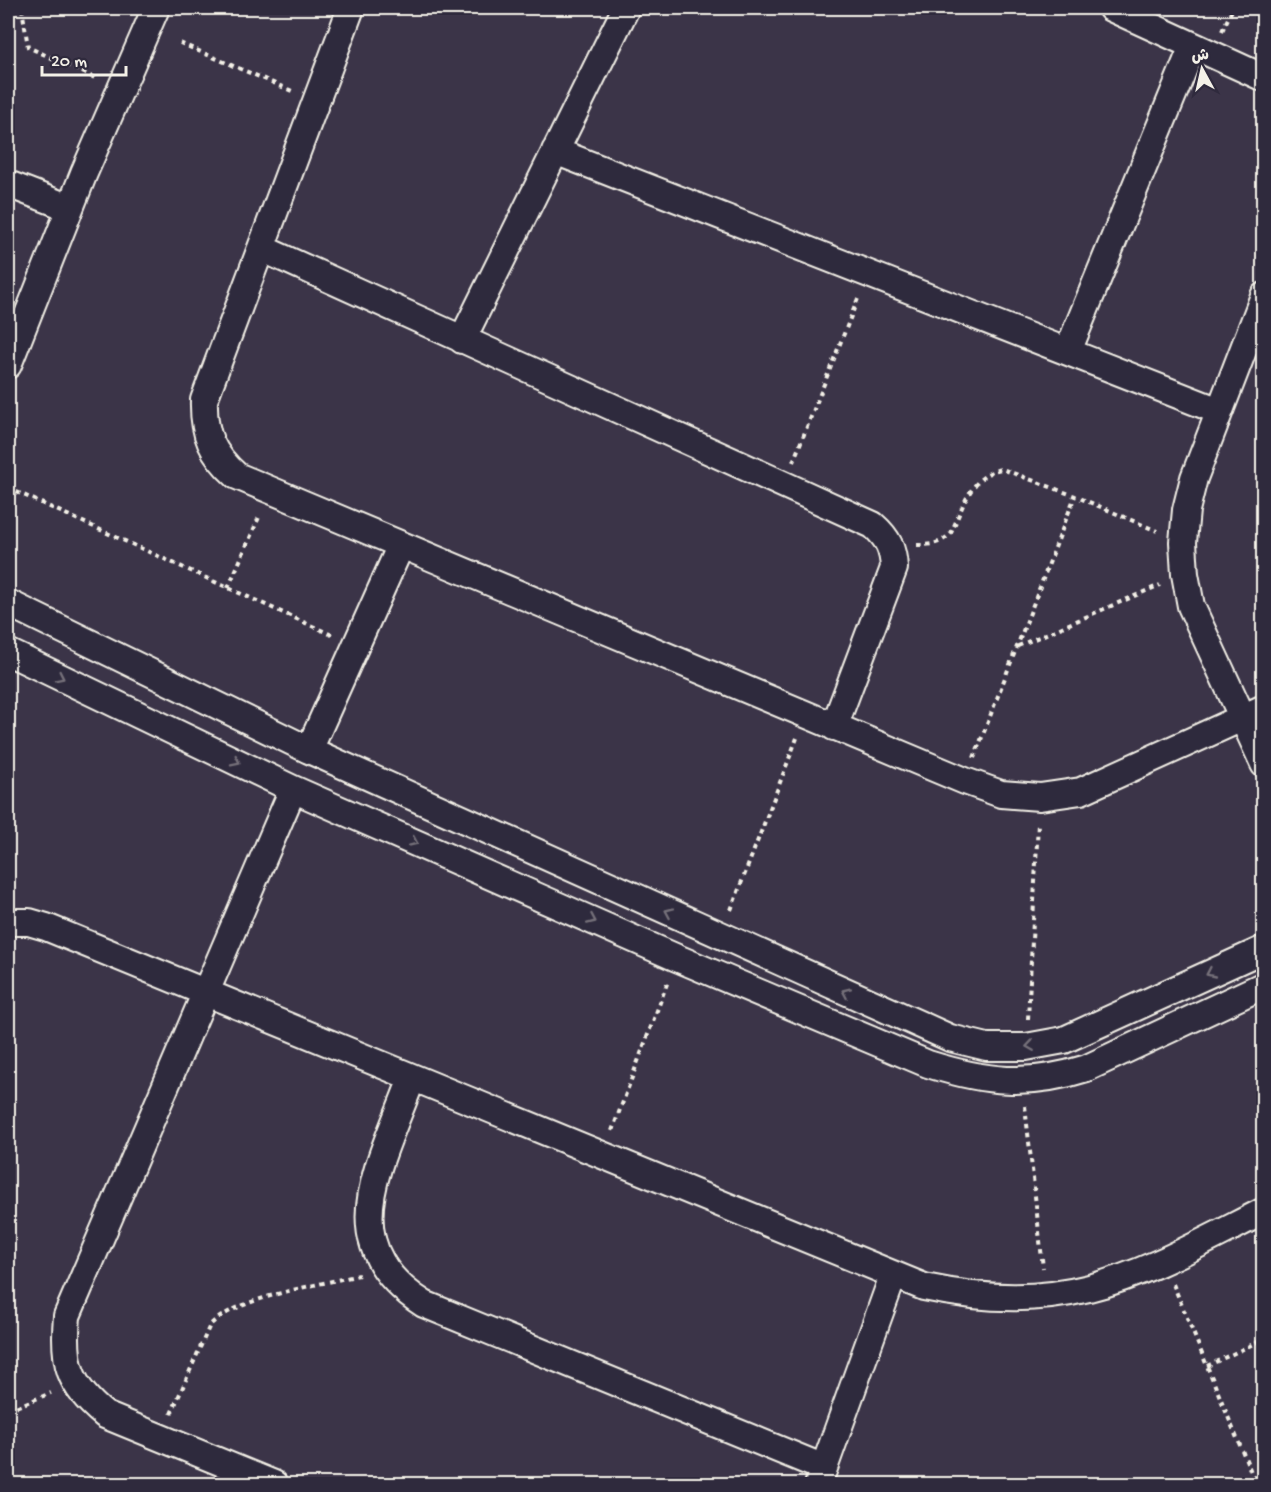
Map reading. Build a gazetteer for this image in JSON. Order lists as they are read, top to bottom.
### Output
{
  "scale_bar": "20 m",
  "north": "top"
}
